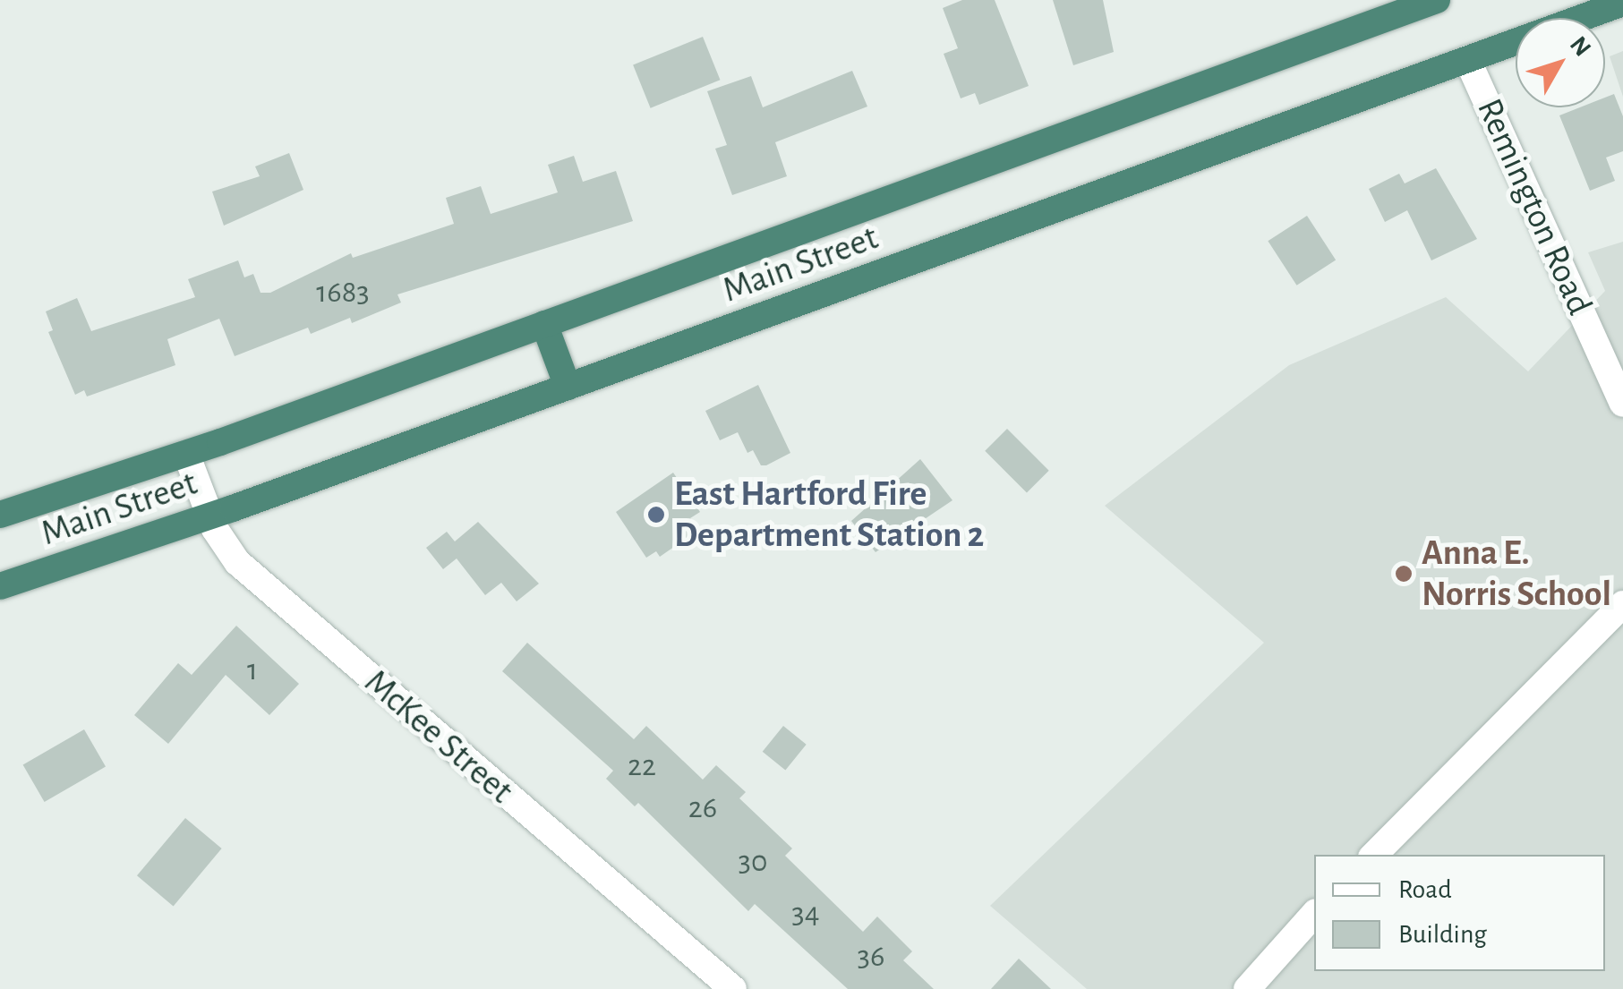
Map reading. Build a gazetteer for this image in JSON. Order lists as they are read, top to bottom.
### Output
{
  "streets": {
    "highway": ["Main Street"],
    "street": ["Remington Road", "McKee Street"]
  },
  "crossings": [
    ["Remington Road", "Main Street"],
    ["Main Street", "McKee Street"]
  ],
  "places": ["East Hartford Fire Department Station 2", "Anna E. Norris School"],
  "house_numbers": [
    "1683",
    "1",
    "22",
    "26",
    "30",
    "34",
    "36"
  ],
  "legend": ["Road", "Building"],
  "north": "top right"
}
